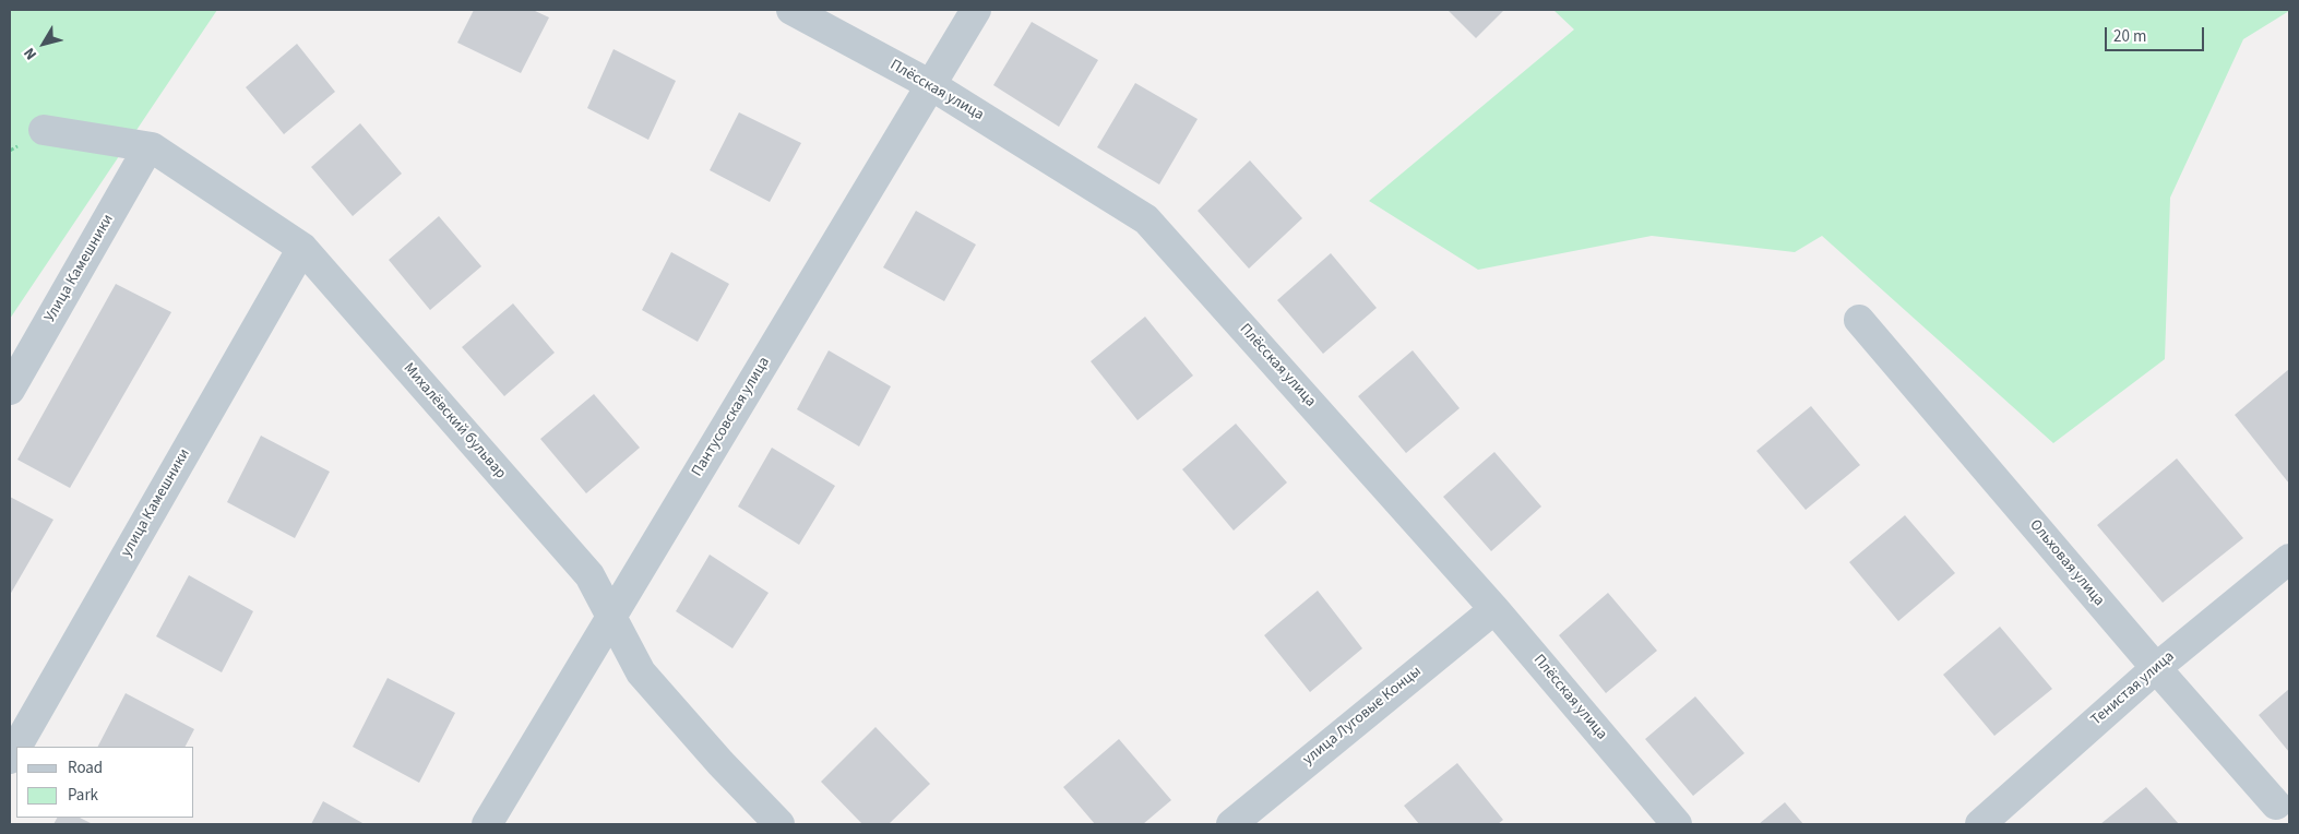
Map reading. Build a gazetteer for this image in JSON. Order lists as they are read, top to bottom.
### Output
{
  "streets": {
    "street": [
      "Плёсская улица",
      "Улица Камешники",
      "Пантусовская улица",
      "Михалёвский бульвар",
      "улица Камешники",
      "Ольховая улица",
      "Тенистая улица",
      "улица Луговые Концы"
    ]
  },
  "crossings": [
    ["Плёсская улица", "Пантусовская улица"],
    ["Плёсская улица", "улица Луговые Концы"],
    ["Улица Камешники", "Михалёвский бульвар"],
    ["Пантусовская улица", "Михалёвский бульвар"],
    ["Михалёвский бульвар", "улица Камешники"],
    ["Ольховая улица", "Тенистая улица"]
  ],
  "legend": ["Road", "Park"],
  "scale_bar": "20 m",
  "north": "bottom left"
}
